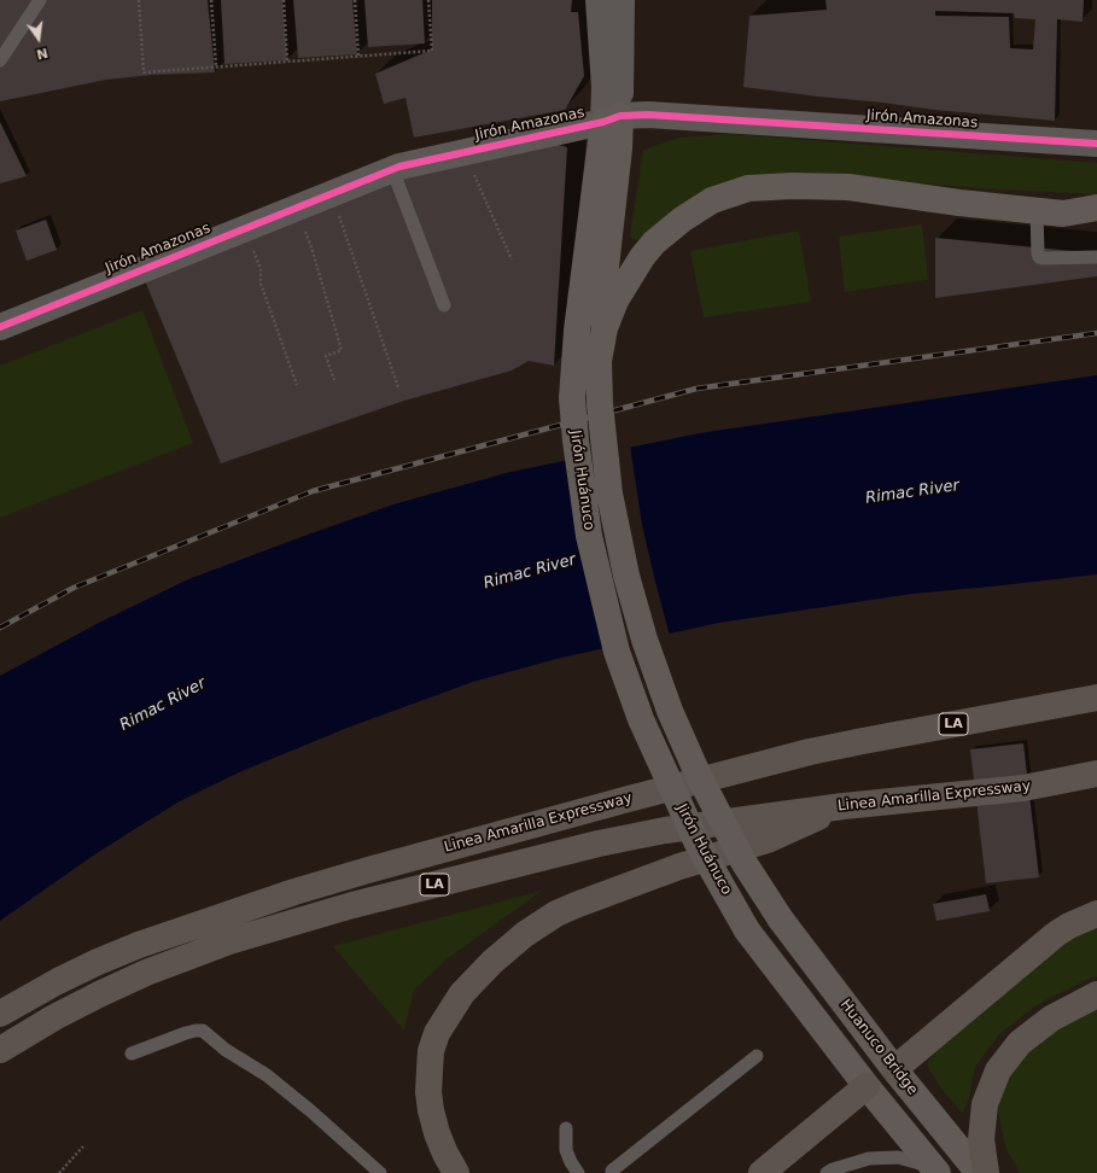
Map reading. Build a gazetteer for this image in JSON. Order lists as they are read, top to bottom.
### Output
{
  "streets": {
    "highway": ["LA", "Linea Amarilla Expressway"],
    "main road": ["Jirón Huánuco", "Huanuco Bridge"],
    "street": ["Jirón Amazonas"]
  },
  "crossings": [
    ["Jirón Amazonas", "Jirón Huánuco"],
    ["Jirón Huánuco", "Huanuco Bridge"]
  ],
  "water": ["Rimac River"],
  "north": "bottom"
}
